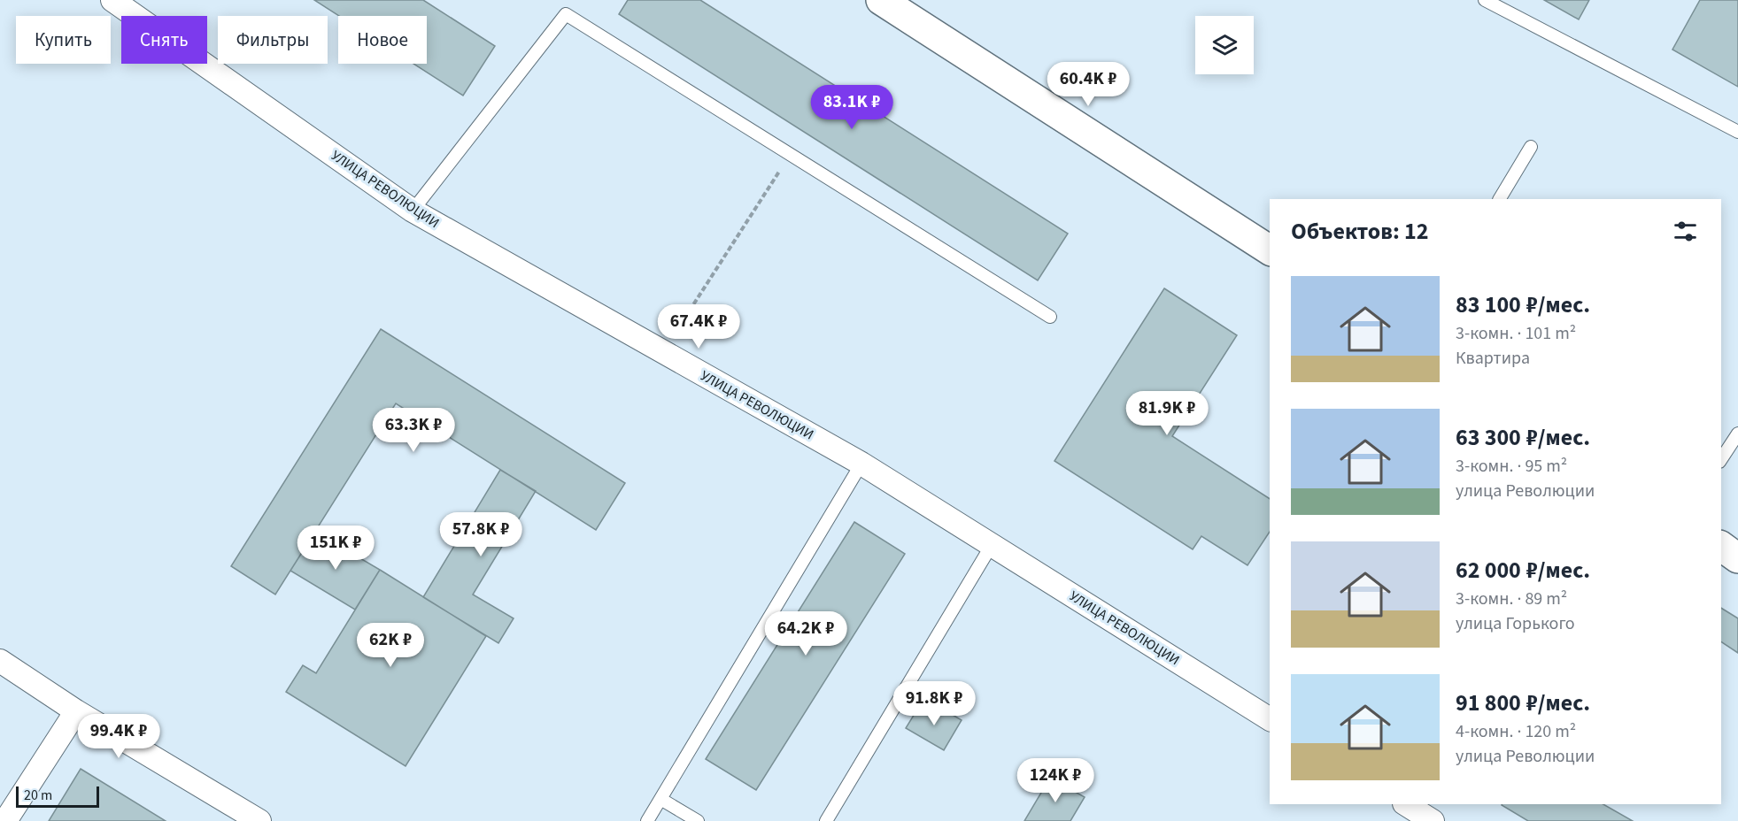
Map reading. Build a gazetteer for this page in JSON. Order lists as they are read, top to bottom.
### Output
{
  "streets": {
    "street": ["УЛИЦА РЕВОЛЮЦИИ"]
  },
  "scale_bar": "20 m",
  "page": {
    "chip": [
      "Купить",
      "Снять",
      "Фильтры",
      "Новое"
    ],
    "price": [
      "60.4K ₽",
      "83.1K ₽",
      "67.4K ₽",
      "81.9K ₽",
      "63.3K ₽",
      "57.8K ₽",
      "151K ₽",
      "64.2K ₽",
      "62K ₽",
      "91.8K ₽",
      "99.4K ₽",
      "124K ₽"
    ],
    "heading": "Объектов: 12",
    "list": [
      {
        "name": "83 100 ₽/мес.",
        "note": "3-комн. · 101 m² · Квартира"
      },
      {
        "name": "63 300 ₽/мес.",
        "note": "3-комн. · 95 m² · улица Революции"
      },
      {
        "name": "62 000 ₽/мес.",
        "note": "3-комн. · 89 m² · улица Горького"
      },
      {
        "name": "91 800 ₽/мес.",
        "note": "4-комн. · 120 m² · улица Революции"
      }
    ],
    "scale": "20 m"
  }
}
